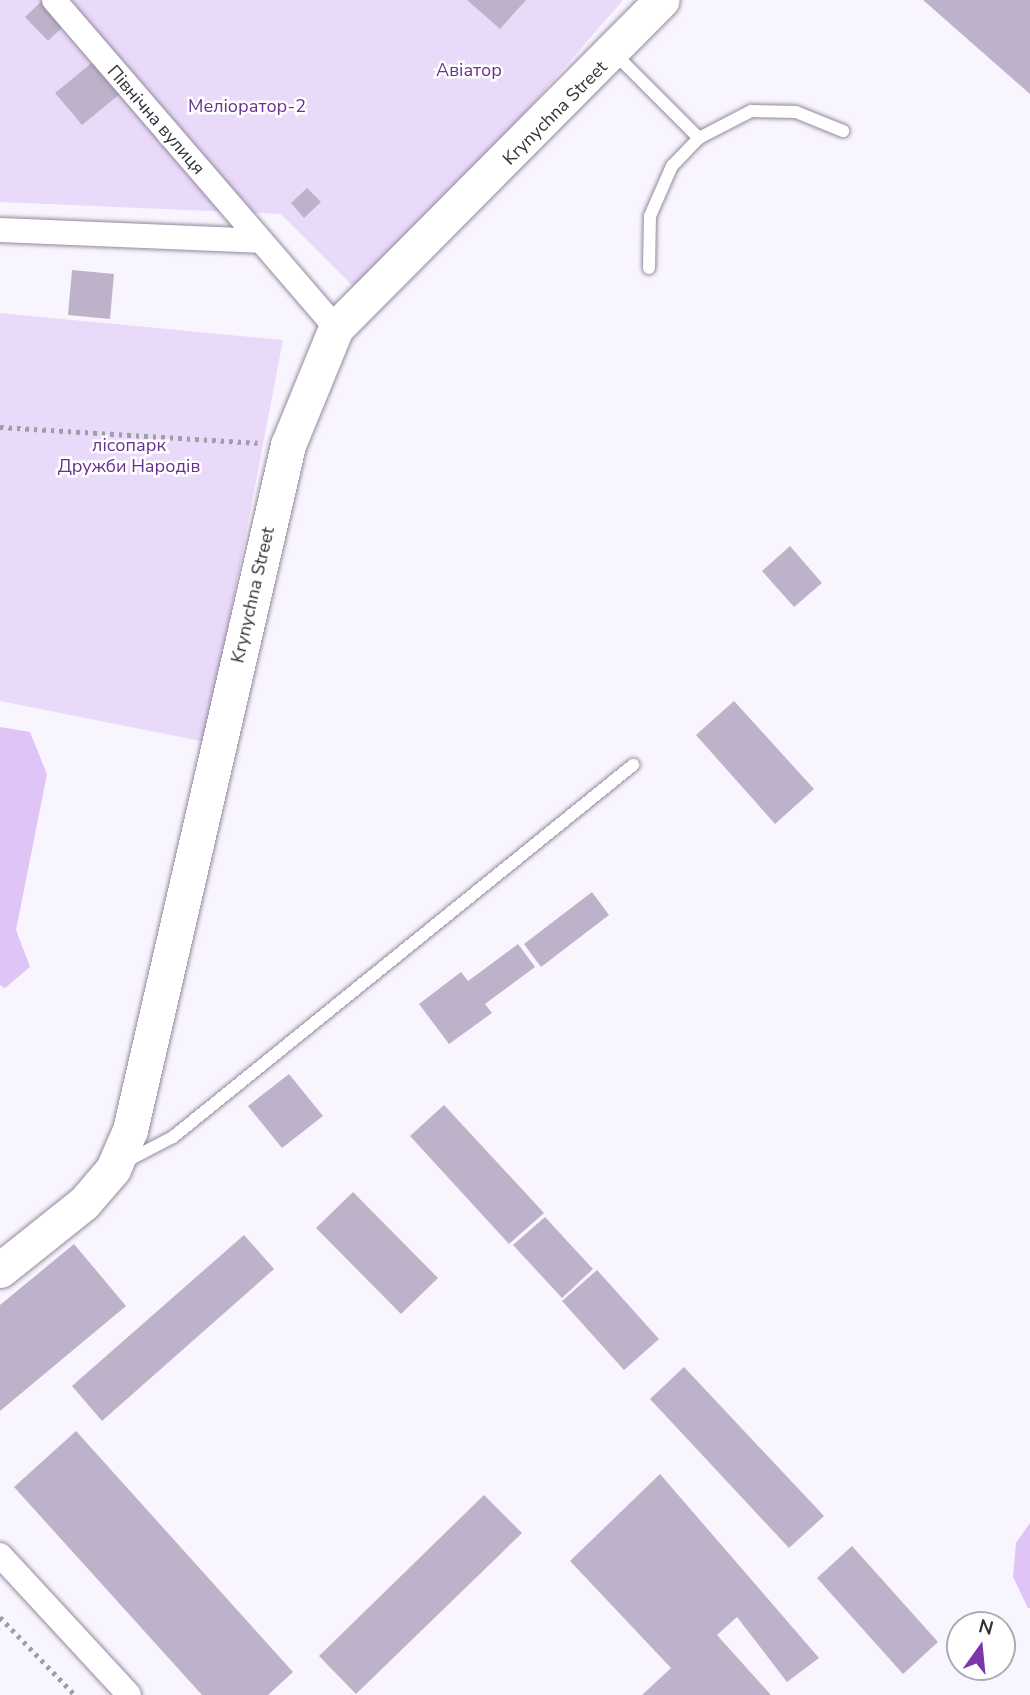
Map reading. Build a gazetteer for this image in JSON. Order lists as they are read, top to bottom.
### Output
{
  "streets": {
    "street": ["Krynychna Street", "Північна вулиця"]
  },
  "crossings": [
    ["Krynychna Street", "Північна вулиця"]
  ],
  "parks": ["Авіатор", "Меліоратор-2", "лісопарк Дружби Народів"],
  "north": "top"
}
